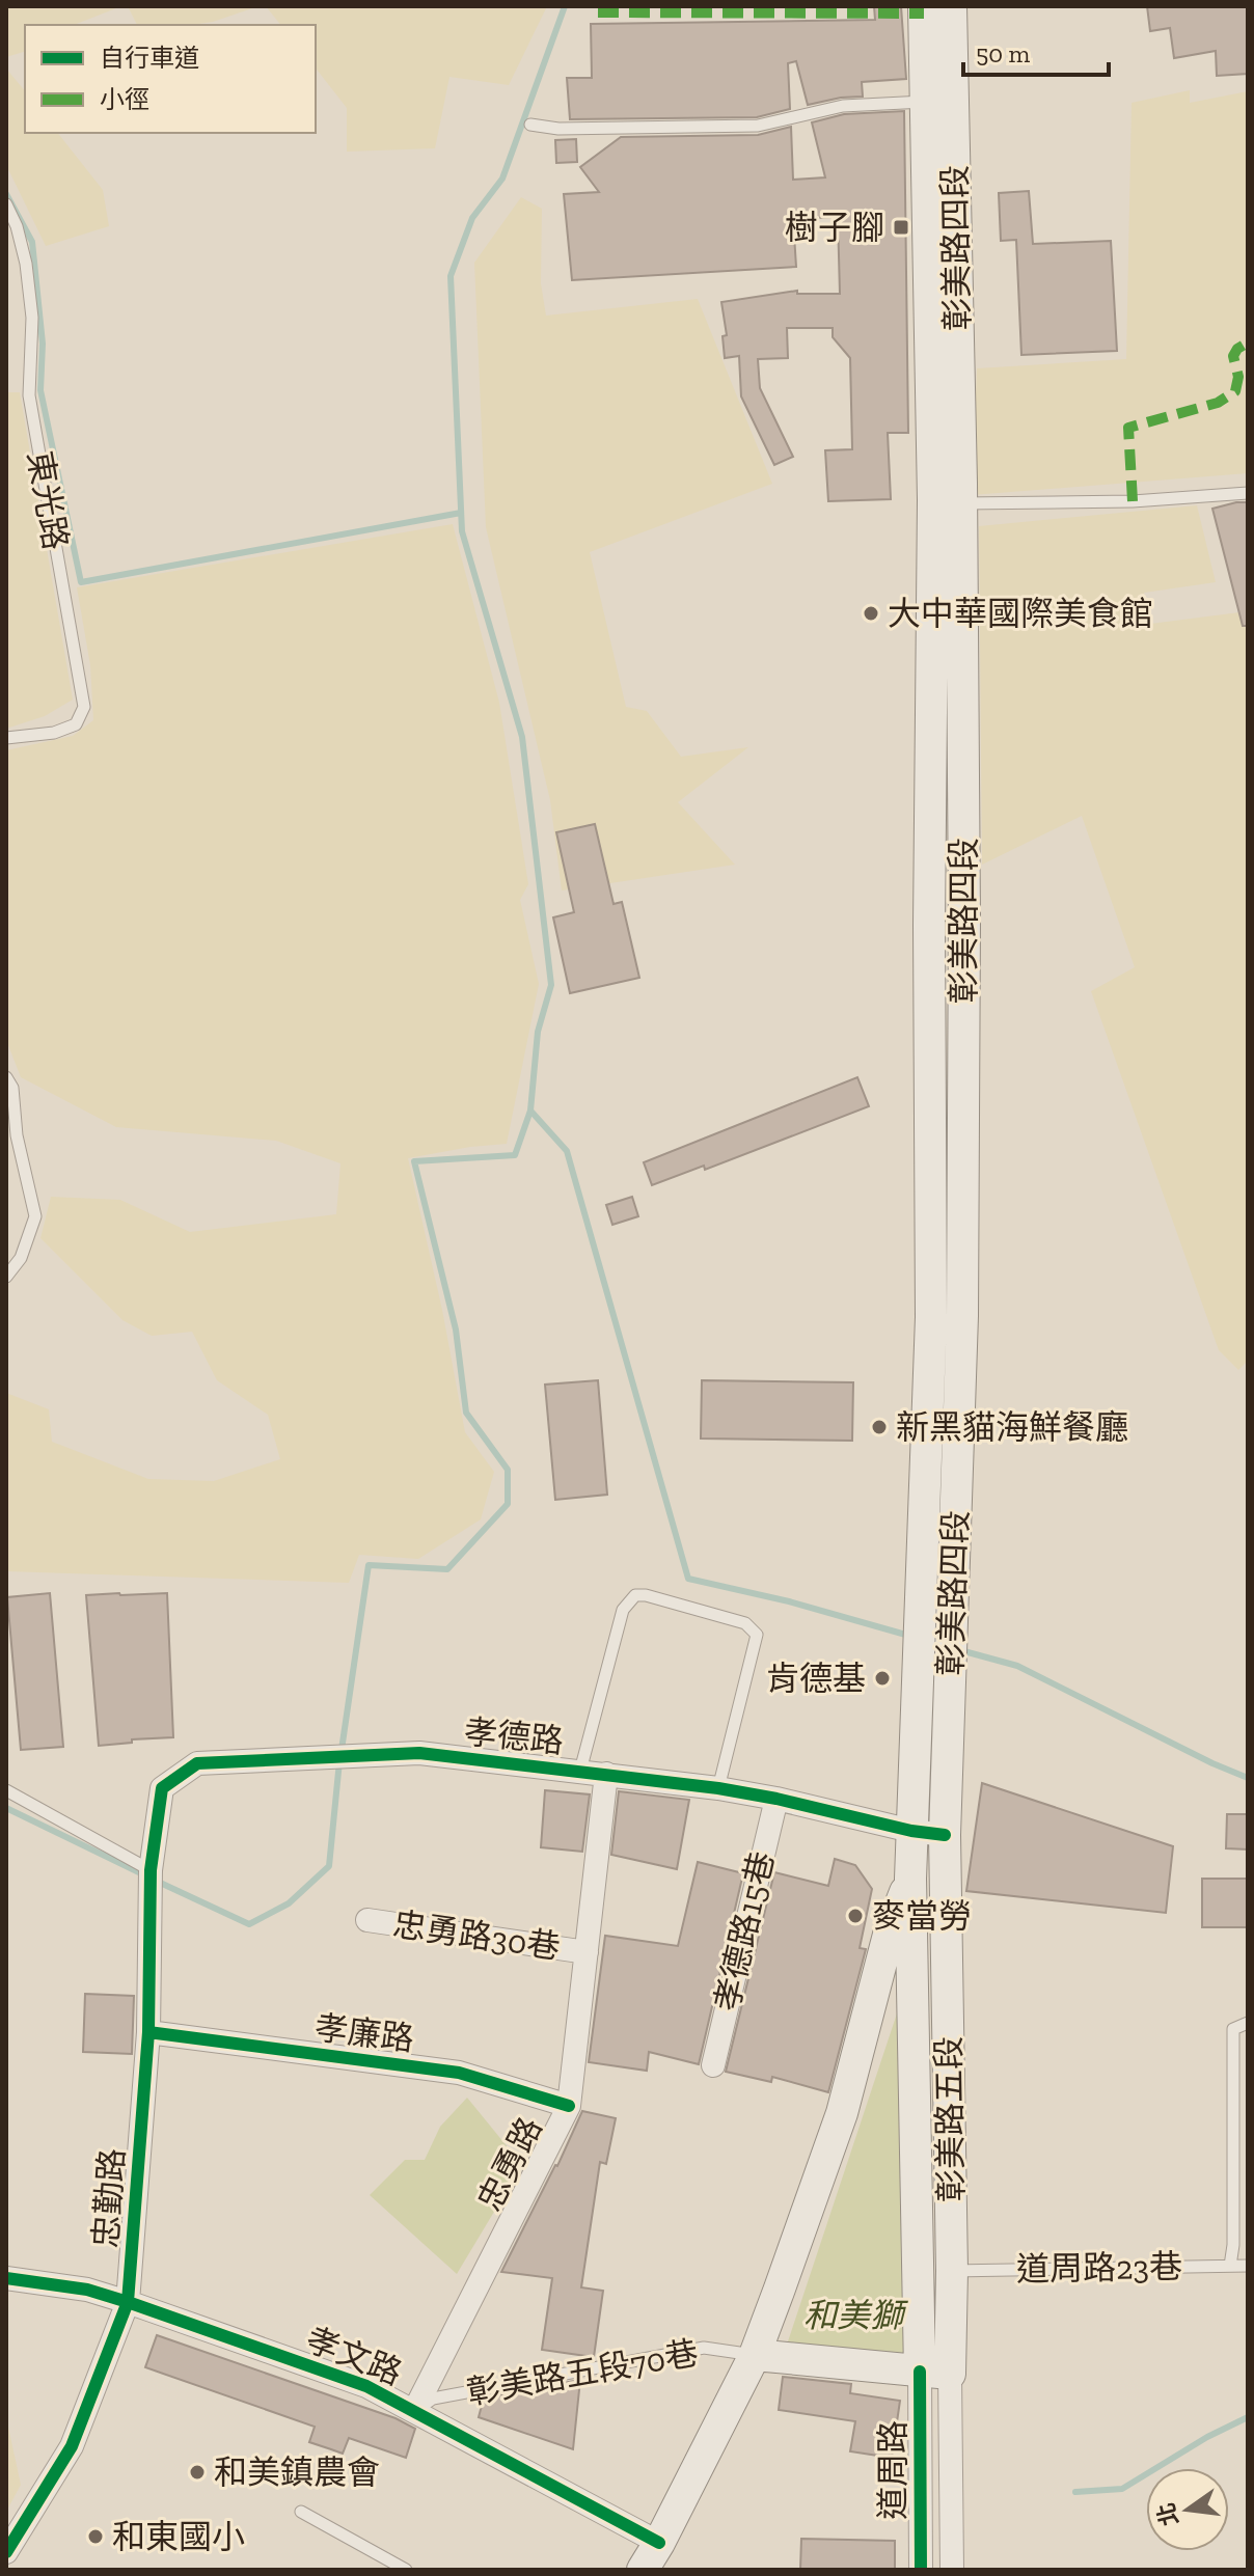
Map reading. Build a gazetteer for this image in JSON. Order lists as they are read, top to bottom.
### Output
{
  "streets": {
    "main road": ["彰美路四段", "彰美路五段"],
    "street": [
      "孝德路",
      "孝德路15巷",
      "忠勇路30巷",
      "孝廉路",
      "忠勇路",
      "忠勤路",
      "孝文路",
      "道周路"
    ],
    "lane": ["東光路", "道周路23巷", "彰美路五段70巷"]
  },
  "crossings": [
    ["彰美路四段", "孝德路"],
    ["彰美路四段", "彰美路五段"],
    ["孝德路", "孝德路15巷"],
    ["孝德路", "彰美路五段"],
    ["孝德路", "忠勇路"],
    ["孝德路", "忠勤路"],
    ["忠勇路30巷", "忠勇路"],
    ["孝廉路", "忠勇路"],
    ["孝廉路", "忠勤路"],
    ["彰美路五段", "道周路23巷"],
    ["彰美路五段", "道周路"],
    ["忠勇路", "孝文路"],
    ["忠勇路", "彰美路五段70巷"],
    ["忠勤路", "孝文路"],
    ["孝文路", "彰美路五段70巷"]
  ],
  "parks": ["和美獅"],
  "places": {
    "transit": ["樹子腳"],
    "other": [
      "大中華國際美食館",
      "新黑貓海鮮餐廳",
      "肯德基",
      "麥當勞",
      "和美鎮農會",
      "和東國小"
    ]
  },
  "legend": ["自行車道", "小徑"],
  "scale_bar": "50 m",
  "north": "left"
}
